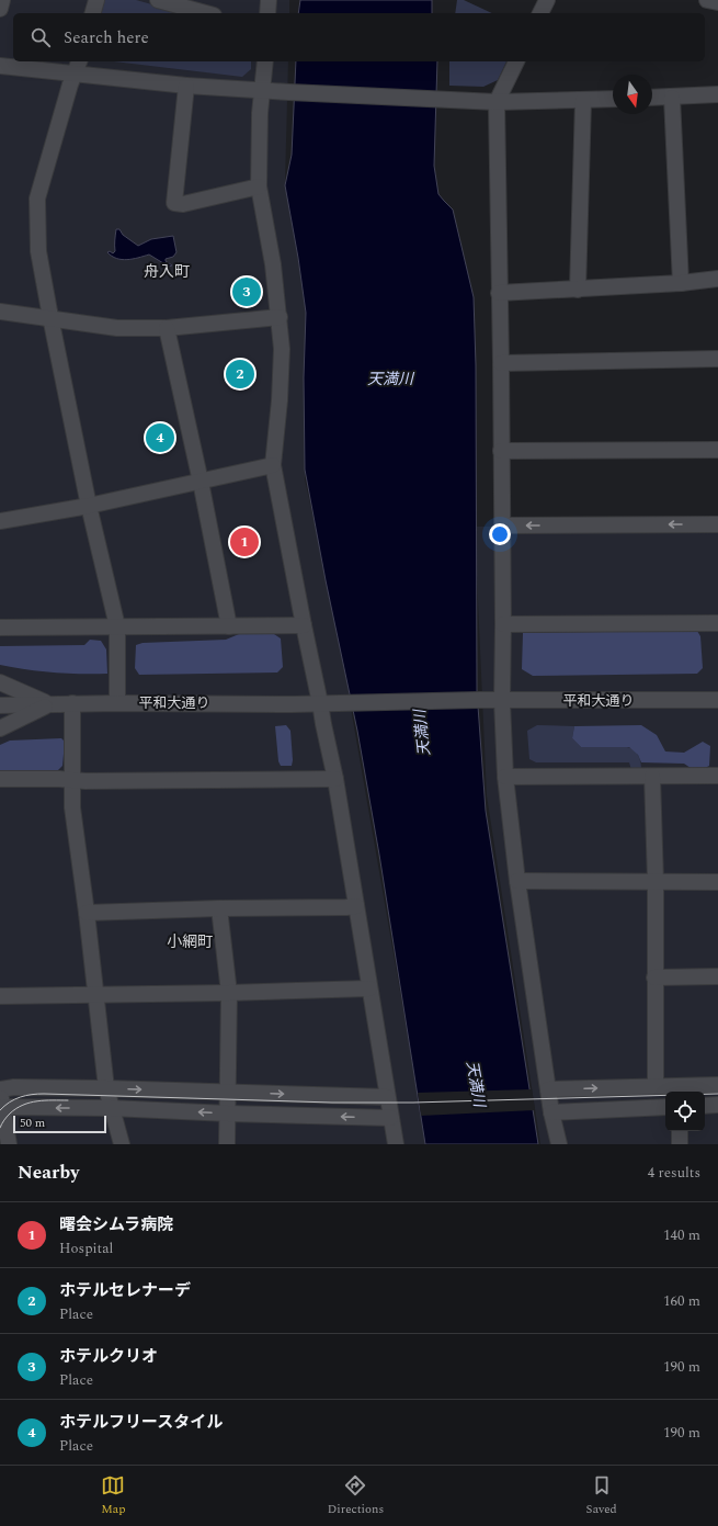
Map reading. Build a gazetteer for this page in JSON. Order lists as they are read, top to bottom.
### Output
{
  "streets": {
    "street": ["平和大通り"]
  },
  "districts": ["舟入町", "小網町"],
  "water": ["天満川"],
  "scale_bar": "50 m",
  "north": "bottom",
  "page": {
    "search": "Search here",
    "pins": [
      "3",
      "2",
      "4",
      "1"
    ],
    "scale": "50 m",
    "heading": ["Nearby", "4 results"],
    "list": [
      {
        "mark": "1",
        "name": "曙会シムラ病院",
        "note": "Hospital",
        "value": "140 m"
      },
      {
        "mark": "2",
        "name": "ホテルセレナーデ",
        "note": "Place",
        "value": "160 m"
      },
      {
        "mark": "3",
        "name": "ホテルクリオ",
        "note": "Place",
        "value": "190 m"
      },
      {
        "mark": "4",
        "name": "ホテルフリースタイル",
        "note": "Place",
        "value": "190 m"
      }
    ],
    "nav": ["Map", "Directions", "Saved"]
  }
}
